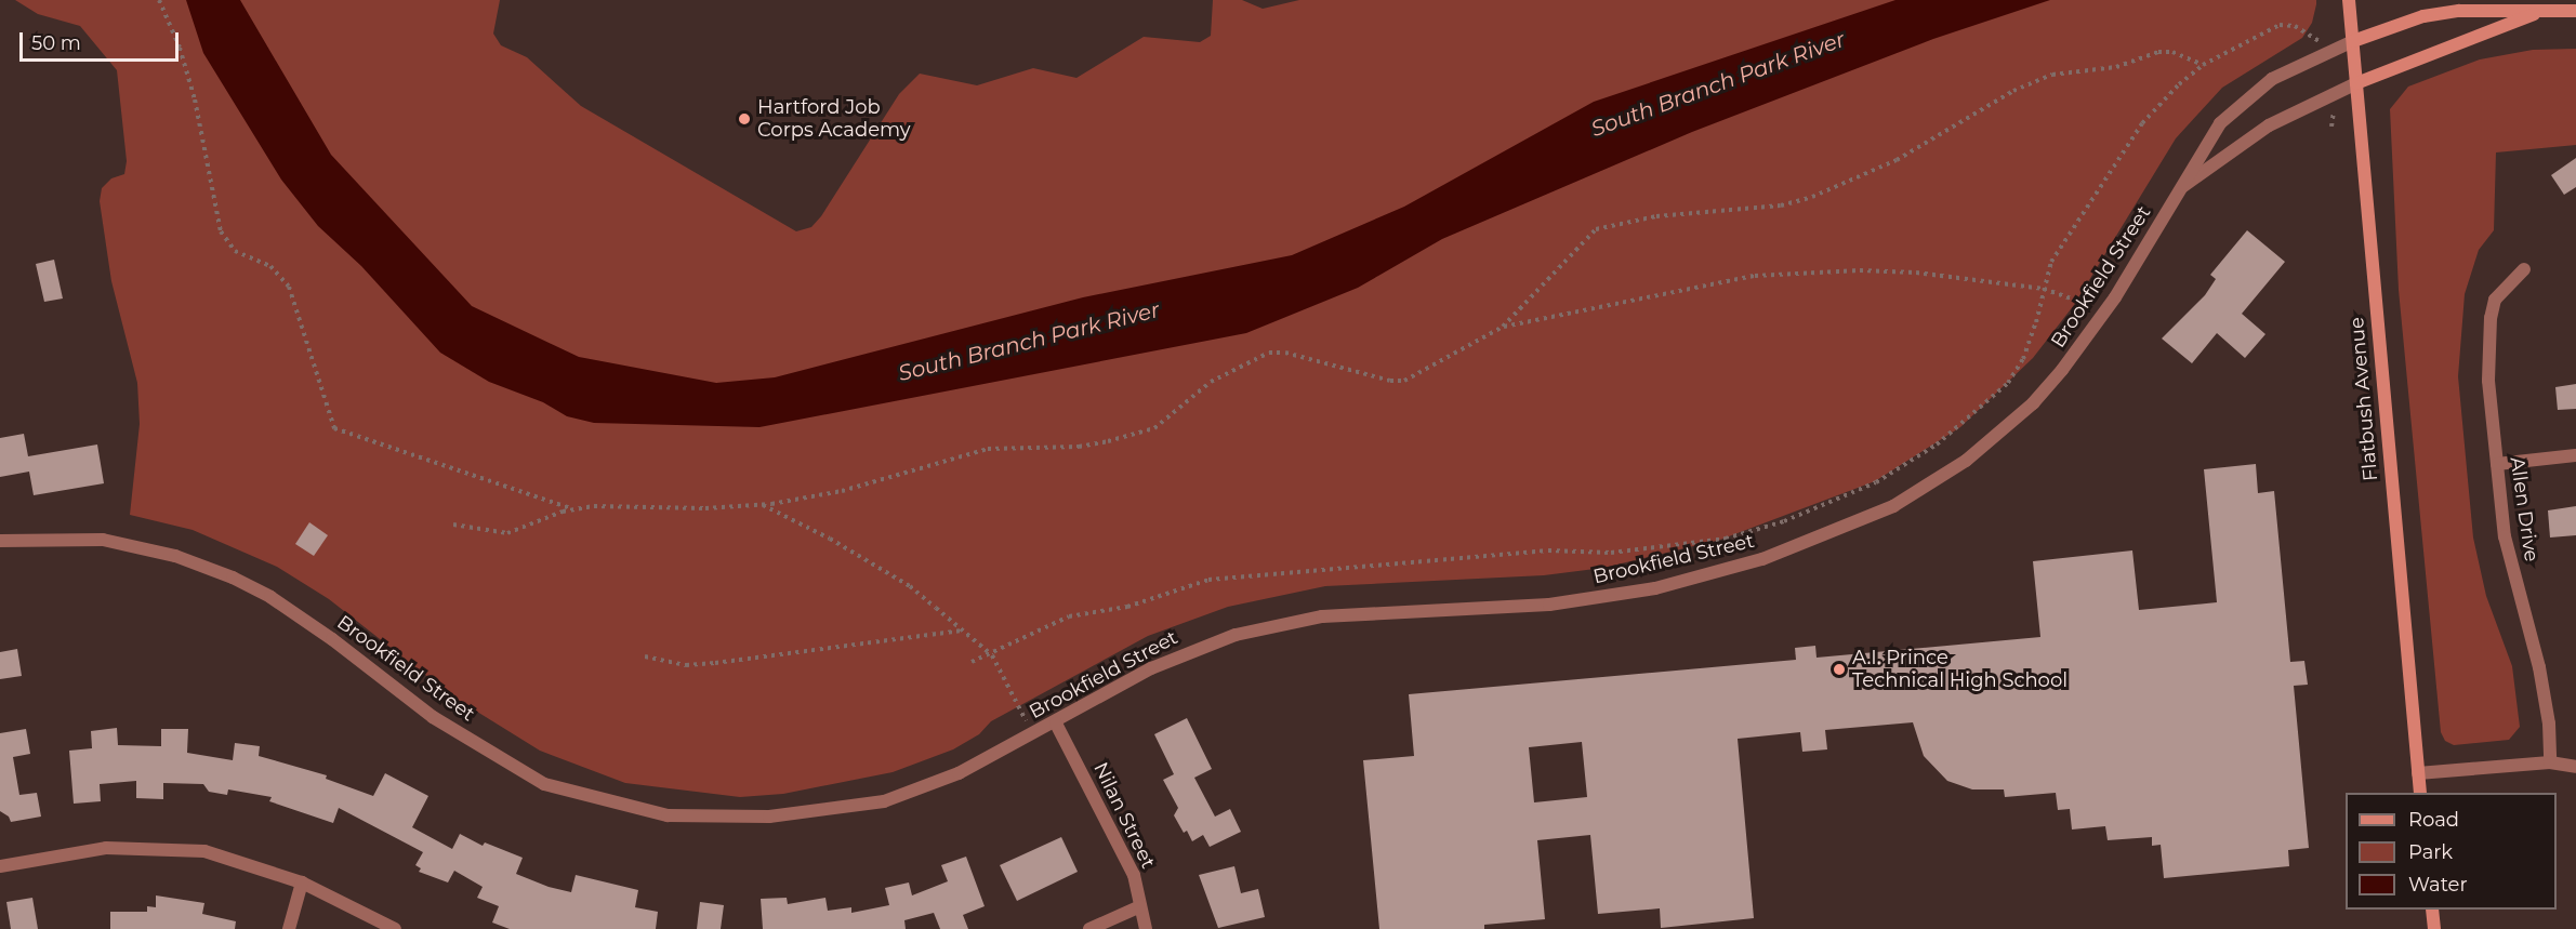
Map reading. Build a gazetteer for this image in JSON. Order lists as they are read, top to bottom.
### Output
{
  "streets": {
    "street": [
      "Brookfield Street",
      "Flatbush Avenue",
      "Allen Drive",
      "Nilan Street"
    ]
  },
  "crossings": [
    ["Brookfield Street", "Flatbush Avenue"],
    ["Brookfield Street", "Nilan Street"]
  ],
  "water": ["South Branch Park River"],
  "places": ["Hartford Job Corps Academy", "A.I. Prince Technical High School"],
  "legend": ["Road", "Park", "Water"],
  "scale_bar": "50 m"
}
